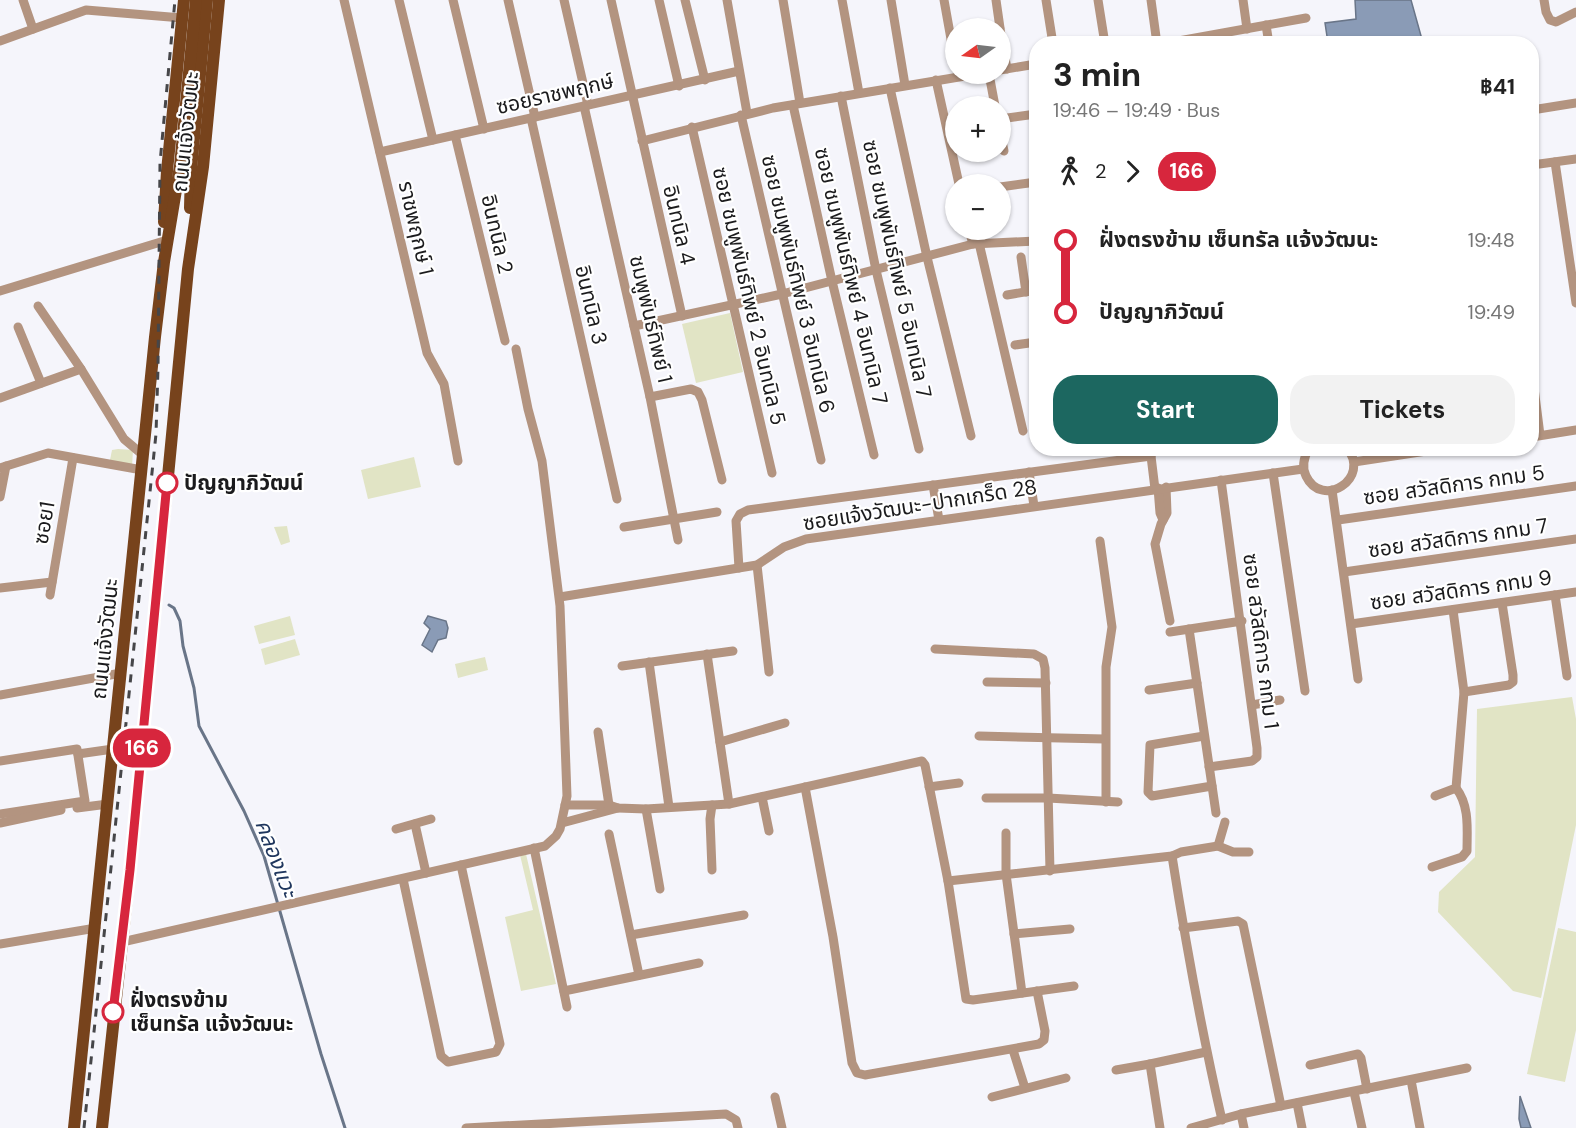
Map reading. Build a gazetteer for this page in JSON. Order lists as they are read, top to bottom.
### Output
{
  "streets": {
    "main road": ["ถนนแจ้งวัฒนะ"],
    "street": [
      "ซอยราชพฤกษ์",
      "อินทนิล 4",
      "ราชพฤกษ์ 1",
      "อินทนิล 2",
      "ซอย ชมพูพันธ์ทิพย์ 5 อินทนิล 7",
      "ซอย ชมพูพันธ์ทิพย์ 4 อินทนิล 7",
      "ซอย ชมพูพันธ์ทิพย์ 3 อินทนิล 6",
      "ซอย ชมพูพันธ์ทิพย์ 2 อินทนิล 5",
      "อินทนิล 3",
      "ชมพูพันธ์ทิพย์ 1",
      "ซอย สวัสดิการ กทม 5",
      "ซอยแจ้งวัฒนะ-ปากเกร็ด 28",
      "ซอย1",
      "ซอย สวัสดิการ กทม 7",
      "ซอย สวัสดิการ กทม 9",
      "ซอย สวัสดิการ กทม 1"
    ]
  },
  "crossings": [
    ["ซอยราชพฤกษ์", "อินทนิล 4"],
    ["ซอยราชพฤกษ์", "ราชพฤกษ์ 1"],
    ["ซอยราชพฤกษ์", "อินทนิล 2"],
    ["ซอยราชพฤกษ์", "ซอย ชมพูพันธ์ทิพย์ 3 อินทนิล 6"],
    ["ซอยราชพฤกษ์", "อินทนิล 3"],
    ["ซอยราชพฤกษ์", "ชมพูพันธ์ทิพย์ 1"],
    ["ซอยแจ้งวัฒนะ-ปากเกร็ด 28", "ซอย สวัสดิการ กทม 1"]
  ],
  "water": ["คลองแวะ"],
  "places": ["ปัญญาภิวัฒน์", "ฝั่งตรงข้าม เซ็นทรัล แจ้งวัฒนะ"],
  "lines": ["bus line 166"],
  "north": "left",
  "page": {
    "on_map": "166",
    "map_buttons": ["+", "−"],
    "heading": ["3 min", "19:46 – 19:49 · Bus", "฿41"],
    "legs": ["2", "166"],
    "list": [
      {
        "name": "ฝั่งตรงข้าม เซ็นทรัล แจ้งวัฒนะ",
        "value": "19:48"
      },
      {
        "name": "ปัญญาภิวัฒน์",
        "value": "19:49"
      }
    ],
    "buttons": ["Start", "Tickets"]
  }
}
